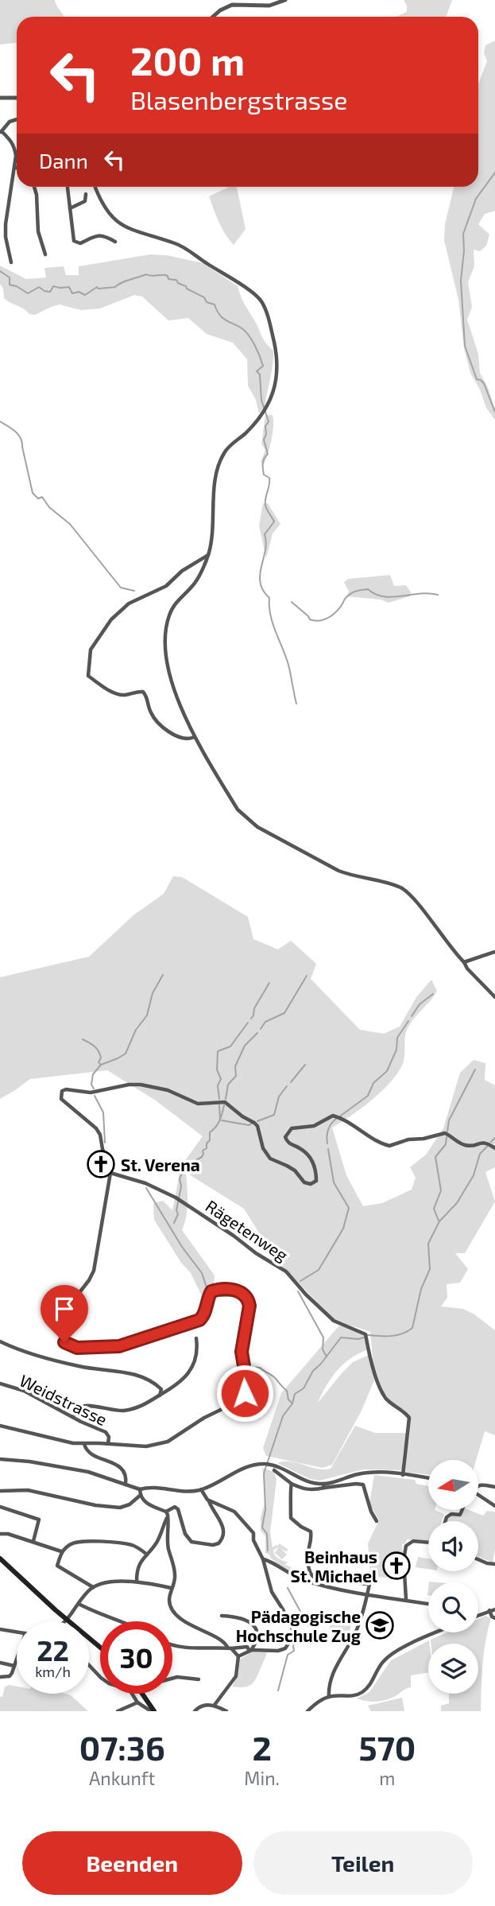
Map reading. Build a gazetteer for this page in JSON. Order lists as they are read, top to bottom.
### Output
{
  "streets": {
    "street": ["Rägetenweg", "Weidstrasse"]
  },
  "places": {
    "church": ["St. Verena", "Beinhaus St. Michael"],
    "school or university": ["Pädagogische Hochschule Zug"]
  },
  "north": "left",
  "page": {
    "turn": ["200 m", "Blasenbergstrasse"],
    "then": "Dann",
    "speed": "22 km/h",
    "limit": "30",
    "eta": [
      "07:36",
      "Ankunft",
      "2",
      "Min.",
      "570",
      "m"
    ],
    "buttons": ["Beenden", "Teilen"]
  }
}
